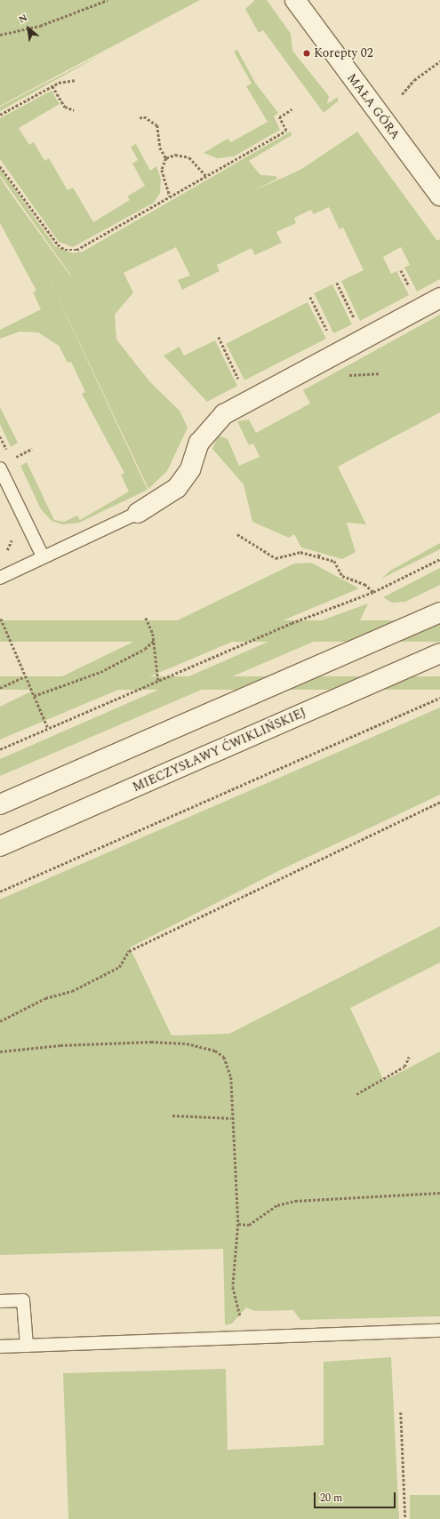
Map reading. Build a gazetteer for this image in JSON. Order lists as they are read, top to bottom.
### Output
{
  "streets": {
    "street": ["MAŁA GÓRA", "MIECZYSŁAWY ĆWIKLIŃSKIEJ"]
  },
  "places": ["Korepty 02"],
  "scale_bar": "20 m",
  "north": "top left"
}
